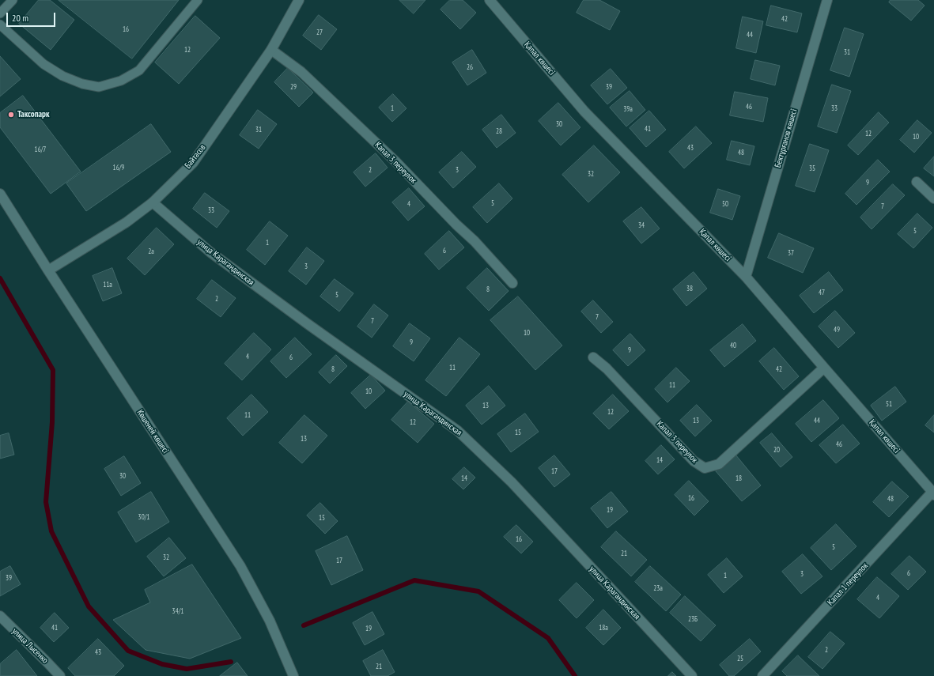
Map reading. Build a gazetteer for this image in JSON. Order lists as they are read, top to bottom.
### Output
{
  "streets": {
    "street": [
      "Қапал көшесі",
      "Бектұрғанов көшесі",
      "Байтасов",
      "Капал 3 переулок",
      "улица Карагандинская",
      "Көшеней көшесі",
      "Капал 1 переулок",
      "улица Лысенко"
    ]
  },
  "crossings": [
    ["Қапал көшесі", "Бектұрғанов көшесі"],
    ["Қапал көшесі", "Капал 3 переулок"],
    ["Қапал көшесі", "Капал 1 переулок"],
    ["Байтасов", "Капал 3 переулок"],
    ["Байтасов", "улица Карагандинская"],
    ["Байтасов", "Көшеней көшесі"]
  ],
  "places": ["Таксопарк"],
  "house_numbers": [
    "42",
    "16",
    "27",
    "44",
    "12",
    "31",
    "26",
    "29",
    "39",
    "46",
    "1",
    "33",
    "39а",
    "30",
    "41",
    "31",
    "28",
    "12",
    "10",
    "43",
    "16/7",
    "48",
    "16/9",
    "35",
    "2",
    "3",
    "32",
    "9",
    "5",
    "4",
    "50",
    "7",
    "33",
    "34",
    "5",
    "1",
    "6",
    "2а",
    "37",
    "3",
    "11а",
    "38",
    "8",
    "47",
    "5",
    "2",
    "7",
    "7",
    "49",
    "10",
    "9",
    "40",
    "9",
    "4",
    "6",
    "11",
    "8",
    "42",
    "11",
    "10",
    "51",
    "13",
    "12",
    "11",
    "13",
    "44",
    "12",
    "15",
    "13",
    "46",
    "20",
    "14",
    "17",
    "30",
    "14",
    "18",
    "16",
    "48",
    "19",
    "30/1",
    "15",
    "16",
    "5",
    "21",
    "32",
    "17",
    "6",
    "3",
    "1",
    "39",
    "23а",
    "4",
    "34/1",
    "23Б",
    "41",
    "18а",
    "19",
    "2",
    "43",
    "25",
    "21"
  ],
  "scale_bar": "20 m"
}
